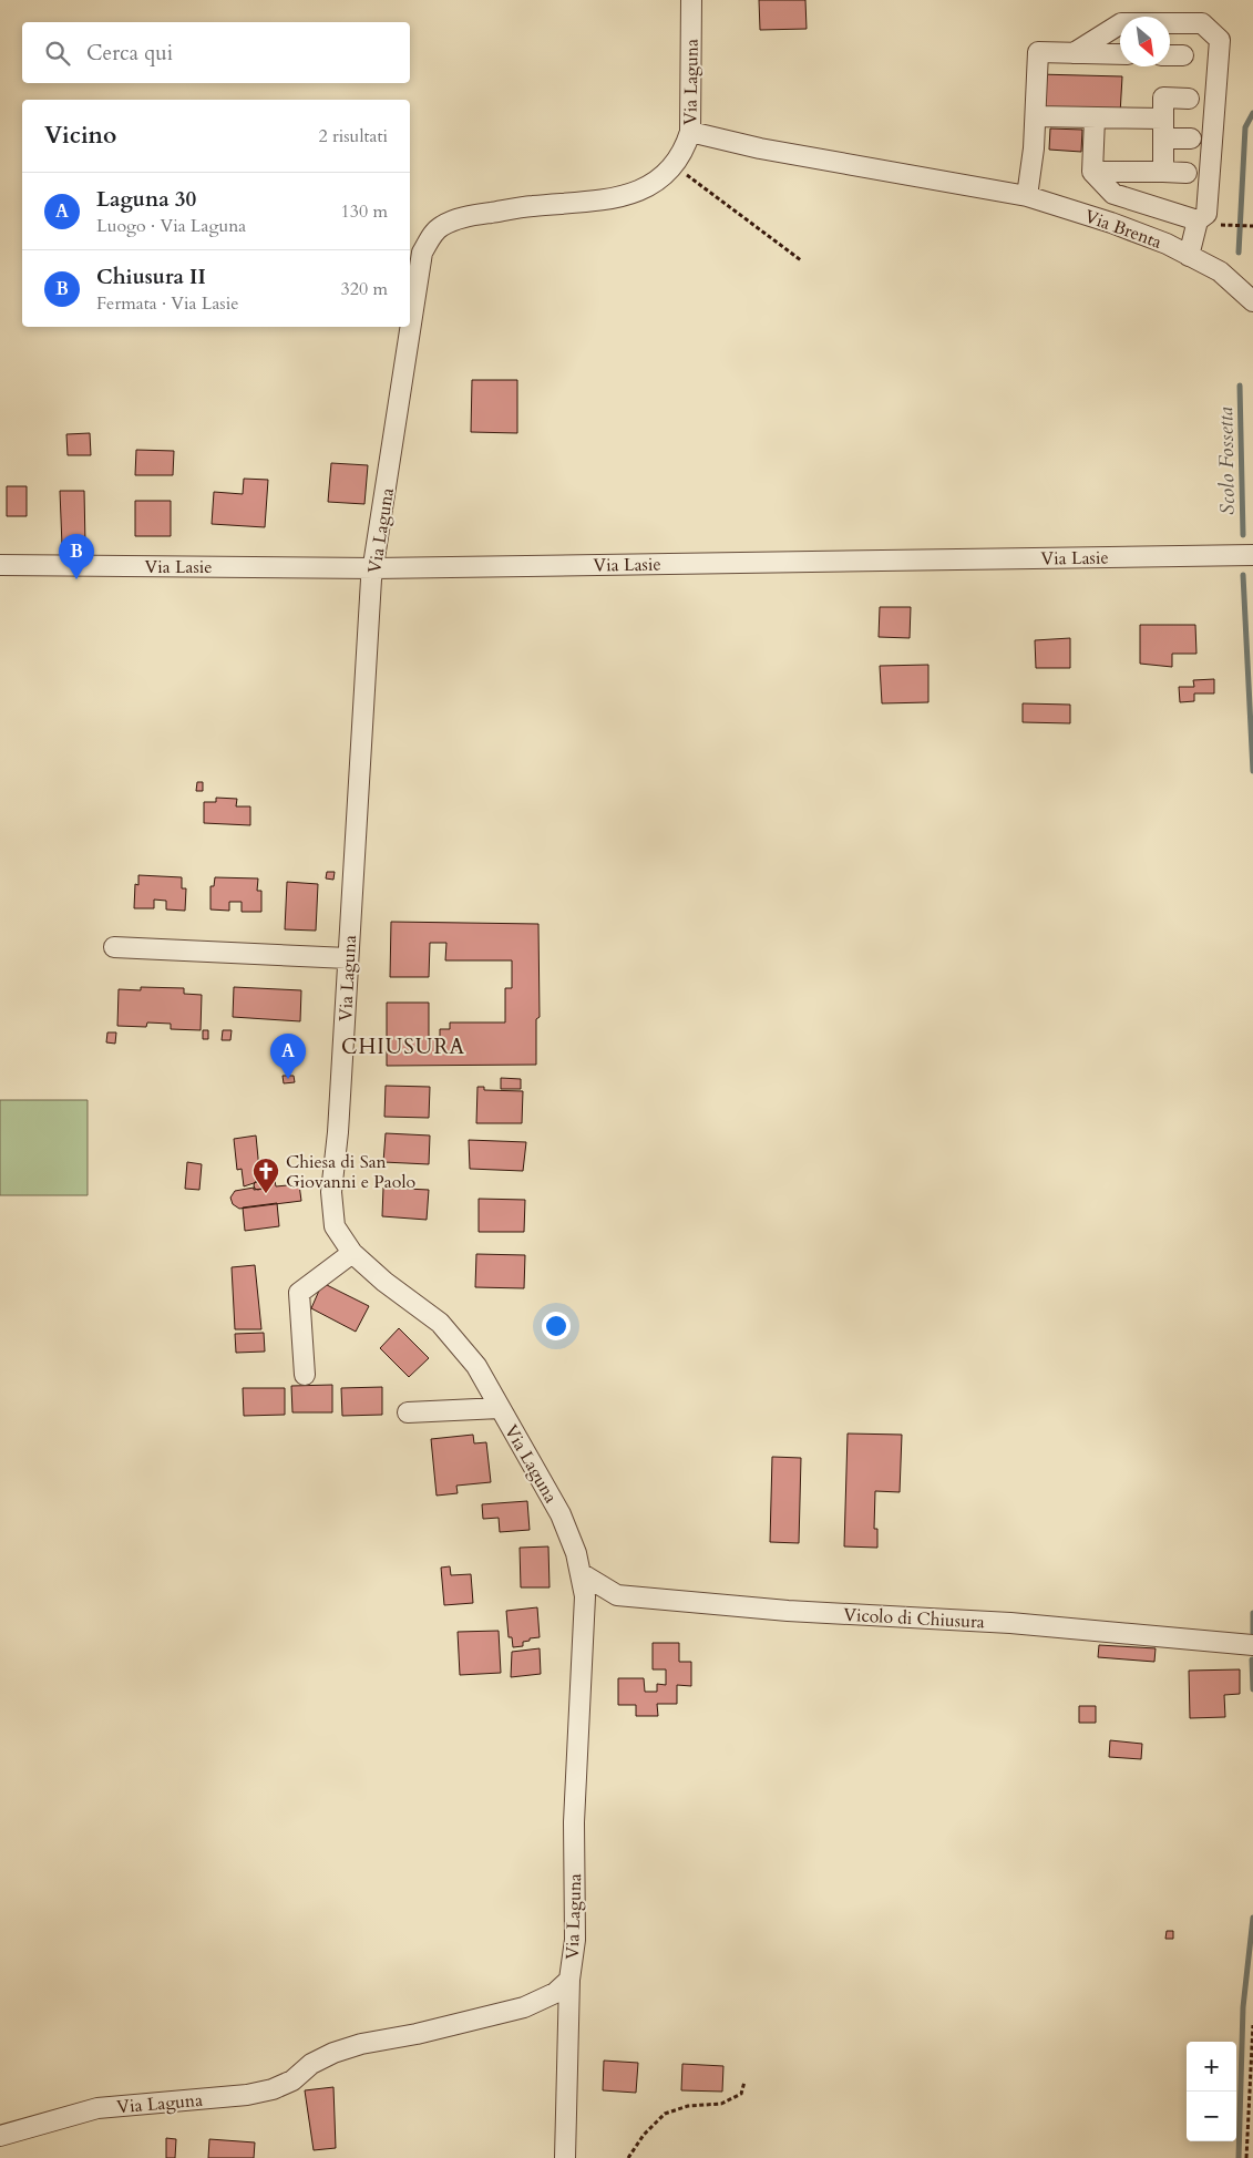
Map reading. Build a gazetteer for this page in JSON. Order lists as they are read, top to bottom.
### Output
{
  "streets": {
    "street": [
      "Via Laguna",
      "Via Brenta",
      "Via Lasie",
      "Vicolo di Chiusura"
    ]
  },
  "crossings": [
    ["Via Laguna", "Via Brenta"],
    ["Via Laguna", "Via Lasie"],
    ["Via Laguna", "Vicolo di Chiusura"]
  ],
  "districts": ["CHIUSURA"],
  "water": ["Scolo Fossetta"],
  "places": {
    "church": ["Chiesa di San Giovanni e Paolo"]
  },
  "north": "bottom right",
  "page": {
    "search": "Cerca qui",
    "heading": ["Vicino", "2 risultati"],
    "list": [
      {
        "mark": "A",
        "name": "Laguna 30",
        "note": "Luogo · Via Laguna",
        "value": "130 m"
      },
      {
        "mark": "B",
        "name": "Chiusura II",
        "note": "Fermata · Via Lasie",
        "value": "320 m"
      }
    ],
    "pins": ["B", "A"],
    "map_buttons": ["+", "−"]
  }
}
